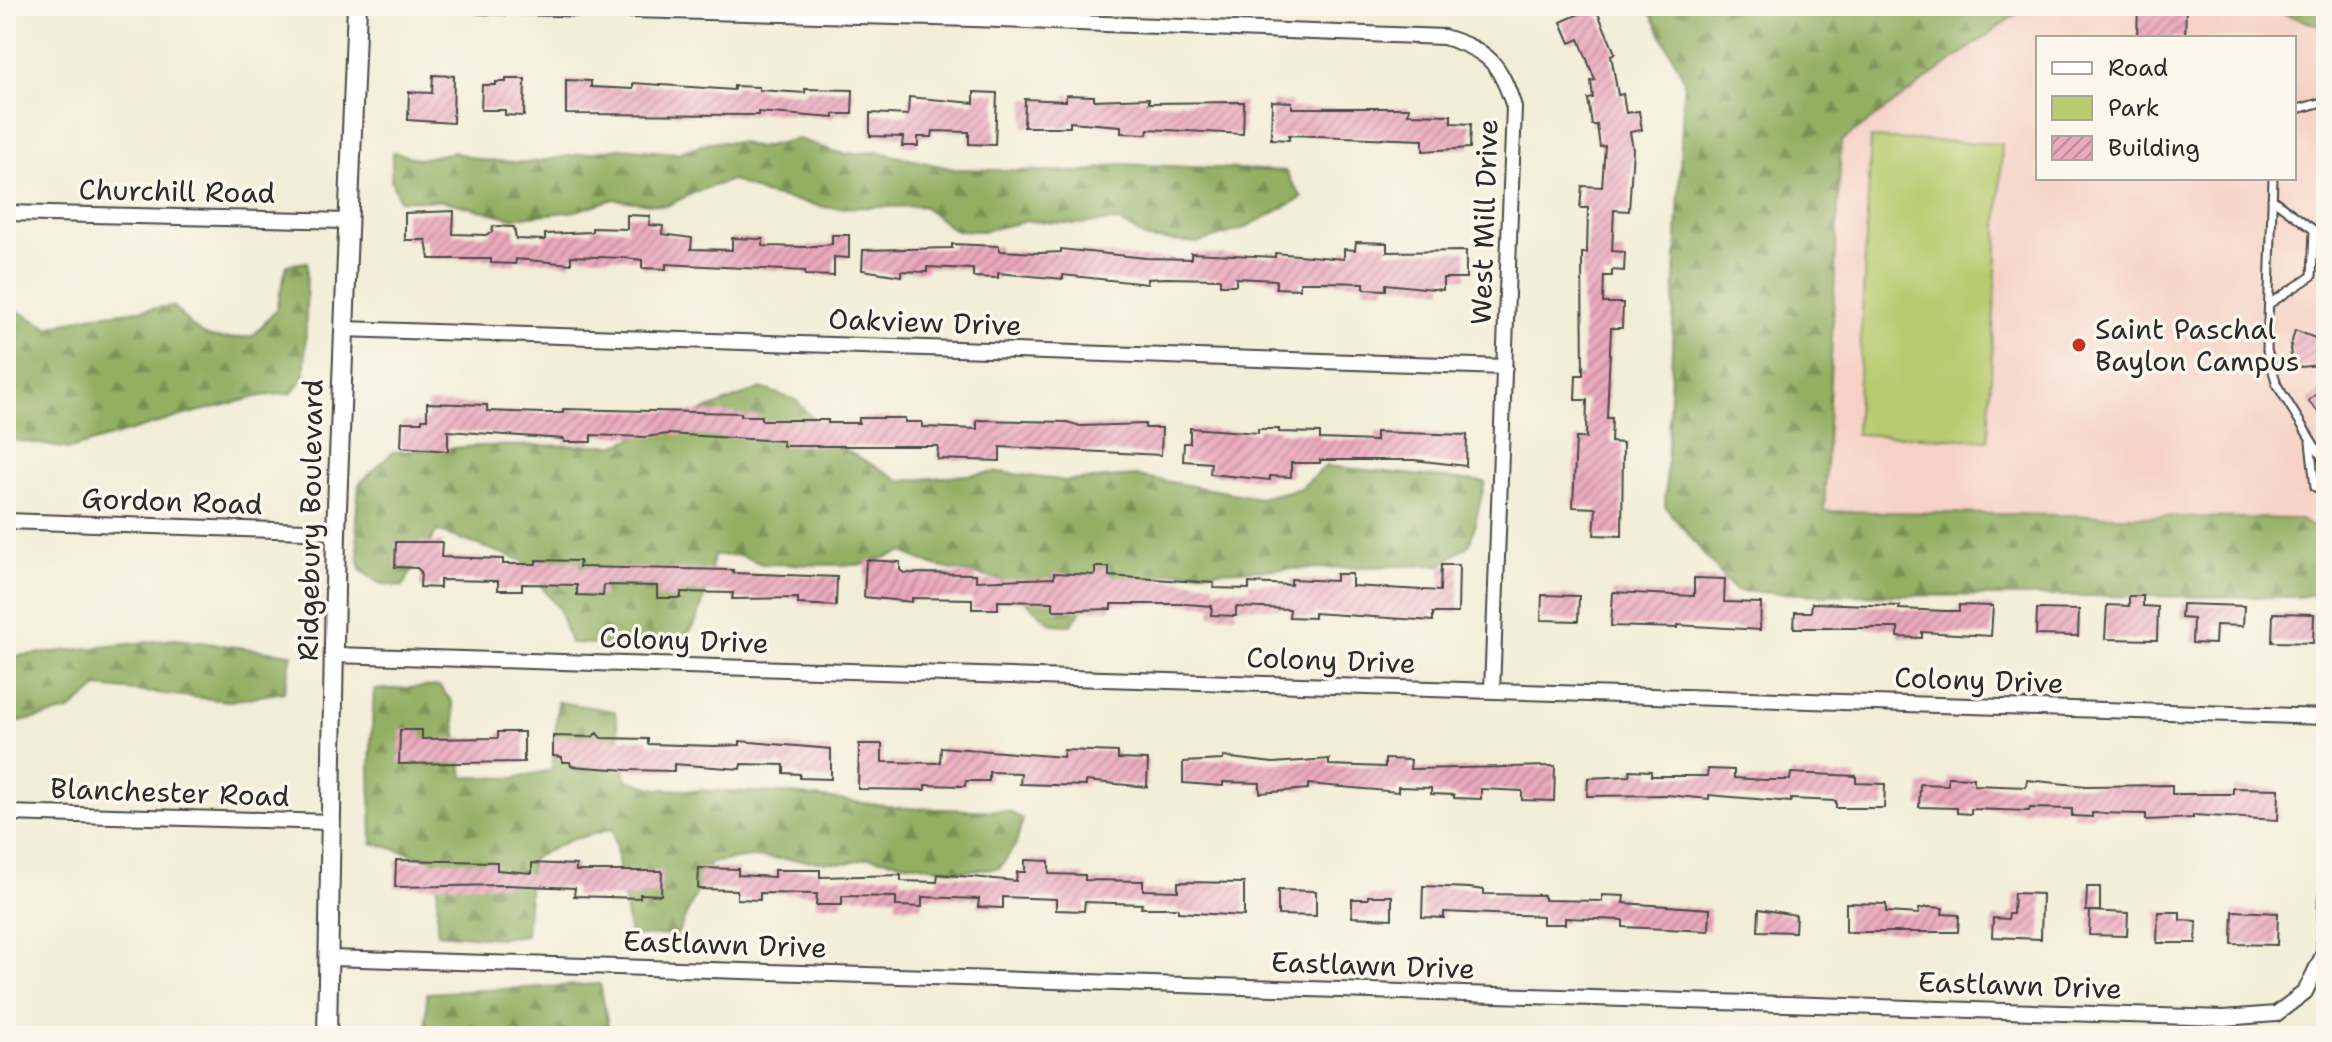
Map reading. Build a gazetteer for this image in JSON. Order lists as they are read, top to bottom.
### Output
{
  "streets": {
    "street": [
      "Churchill Road",
      "West Mill Drive",
      "Oakview Drive",
      "Gordon Road",
      "Ridgebury Boulevard",
      "Colony Drive",
      "Blanchester Road",
      "Eastlawn Drive"
    ]
  },
  "crossings": [
    ["Churchill Road", "Ridgebury Boulevard"],
    ["West Mill Drive", "Oakview Drive"],
    ["West Mill Drive", "Colony Drive"],
    ["Oakview Drive", "Ridgebury Boulevard"],
    ["Gordon Road", "Ridgebury Boulevard"],
    ["Ridgebury Boulevard", "Colony Drive"],
    ["Ridgebury Boulevard", "Blanchester Road"],
    ["Ridgebury Boulevard", "Eastlawn Drive"]
  ],
  "places": ["Saint Paschal Baylon Campus"],
  "legend": ["Road", "Park", "Building"]
}
